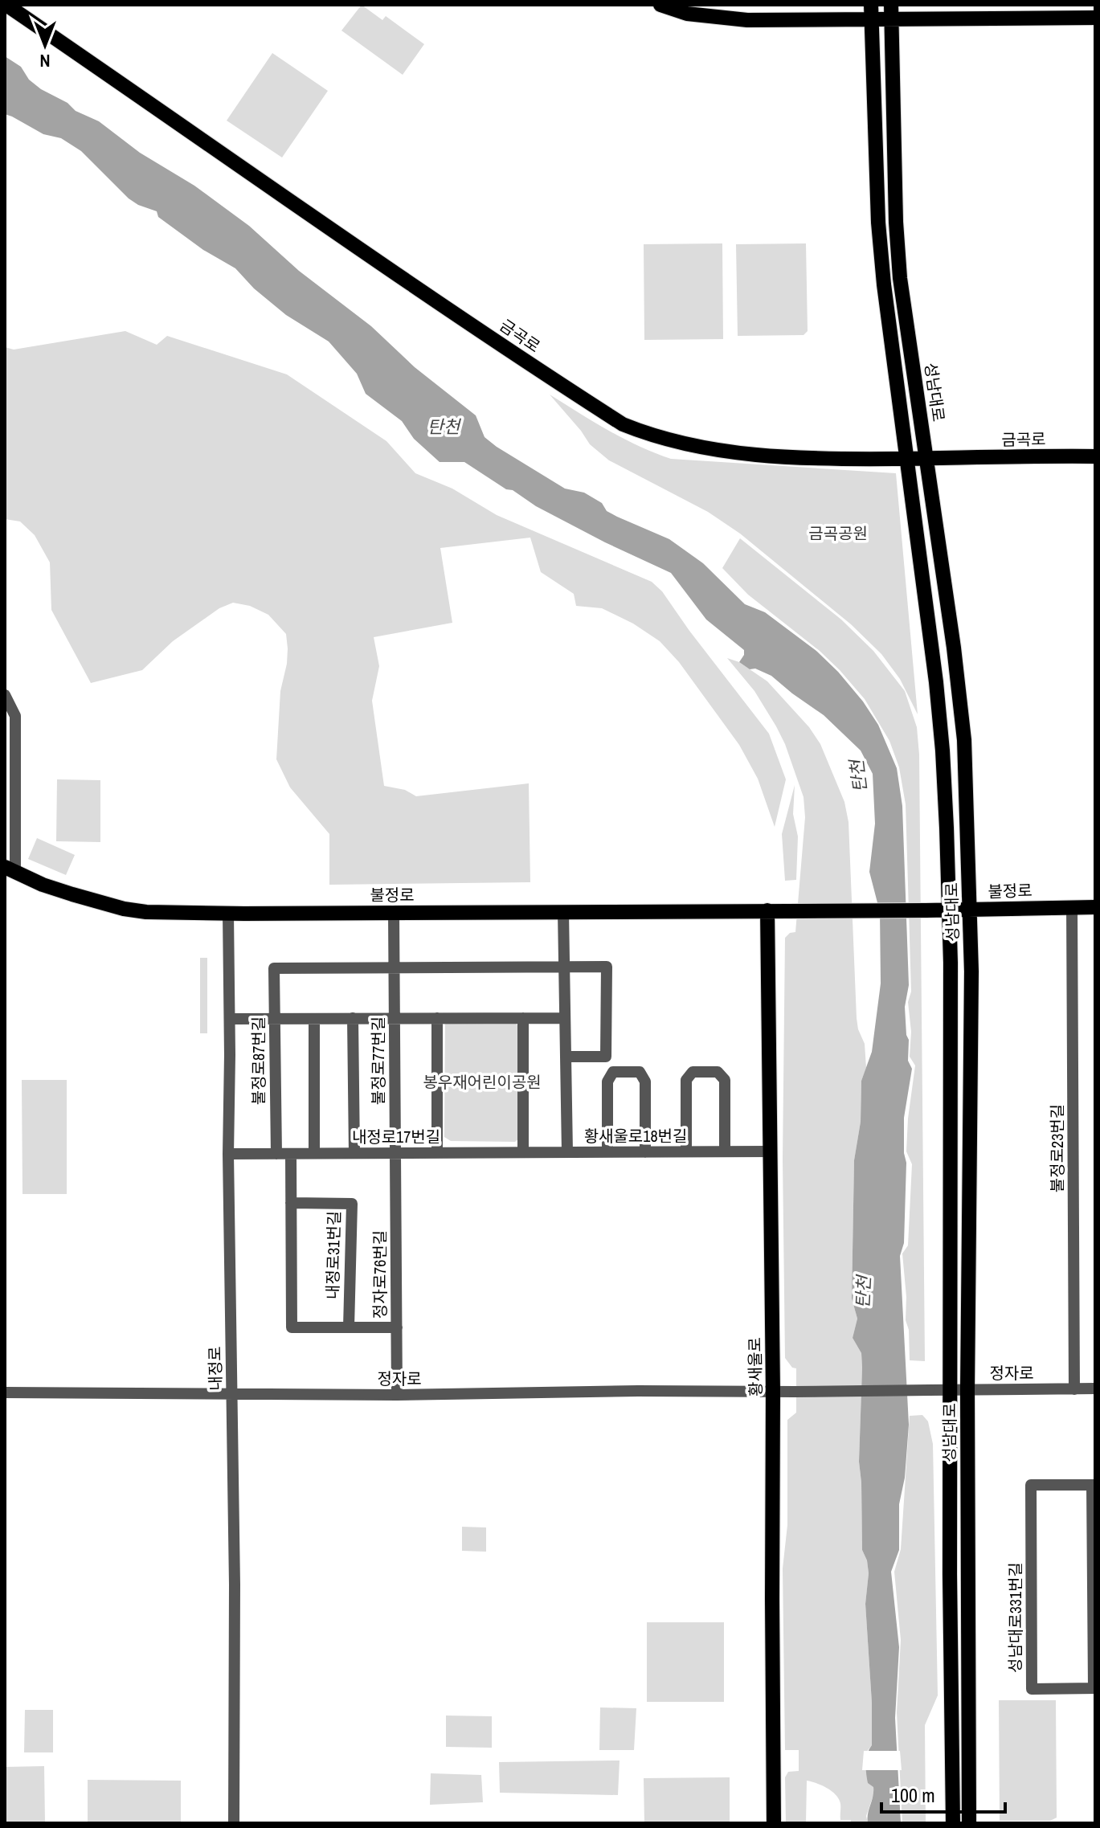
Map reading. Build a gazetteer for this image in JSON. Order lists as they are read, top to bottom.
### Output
{
  "streets": {
    "main road": [
      "금곡로",
      "성남대로",
      "불정로",
      "황새울로"
    ],
    "street": [
      "불정로87번길",
      "불정로77번길",
      "황새울로18번길",
      "내정로17번길",
      "불정로23번길",
      "내정로31번길",
      "정자로76번길",
      "내정로",
      "정자로",
      "성남대로331번길"
    ]
  },
  "crossings": [
    ["금곡로", "성남대로"],
    ["성남대로", "불정로"],
    ["성남대로", "정자로"],
    ["불정로", "불정로77번길"],
    ["불정로", "불정로23번길"],
    ["불정로", "황새울로"],
    ["불정로", "내정로"],
    ["불정로87번길", "불정로77번길"],
    ["불정로87번길", "내정로17번길"],
    ["불정로77번길", "내정로17번길"],
    ["불정로77번길", "정자로76번길"],
    ["황새울로18번길", "내정로17번길"],
    ["황새울로18번길", "황새울로"],
    ["내정로17번길", "정자로76번길"],
    ["내정로17번길", "내정로"],
    ["불정로23번길", "정자로"],
    ["정자로76번길", "정자로"],
    ["황새울로", "정자로"],
    ["내정로", "정자로"]
  ],
  "water": ["탄천"],
  "parks": ["금곡공원", "봉우재어린이공원"],
  "scale_bar": "100 m",
  "north": "bottom"
}
